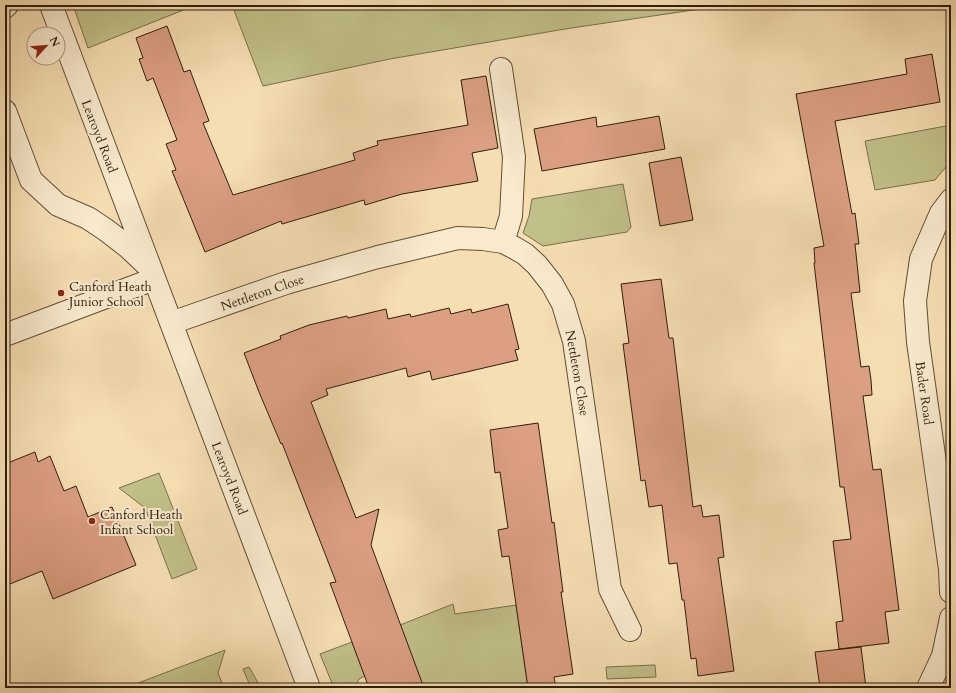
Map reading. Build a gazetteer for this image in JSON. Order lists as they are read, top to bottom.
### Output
{
  "streets": {
    "street": ["Learoyd Road", "Nettleton Close", "Bader Road"]
  },
  "crossings": [
    ["Learoyd Road", "Nettleton Close"]
  ],
  "places": ["Canford Heath Junior School", "Canford Heath Infant School"],
  "north": "top right"
}
